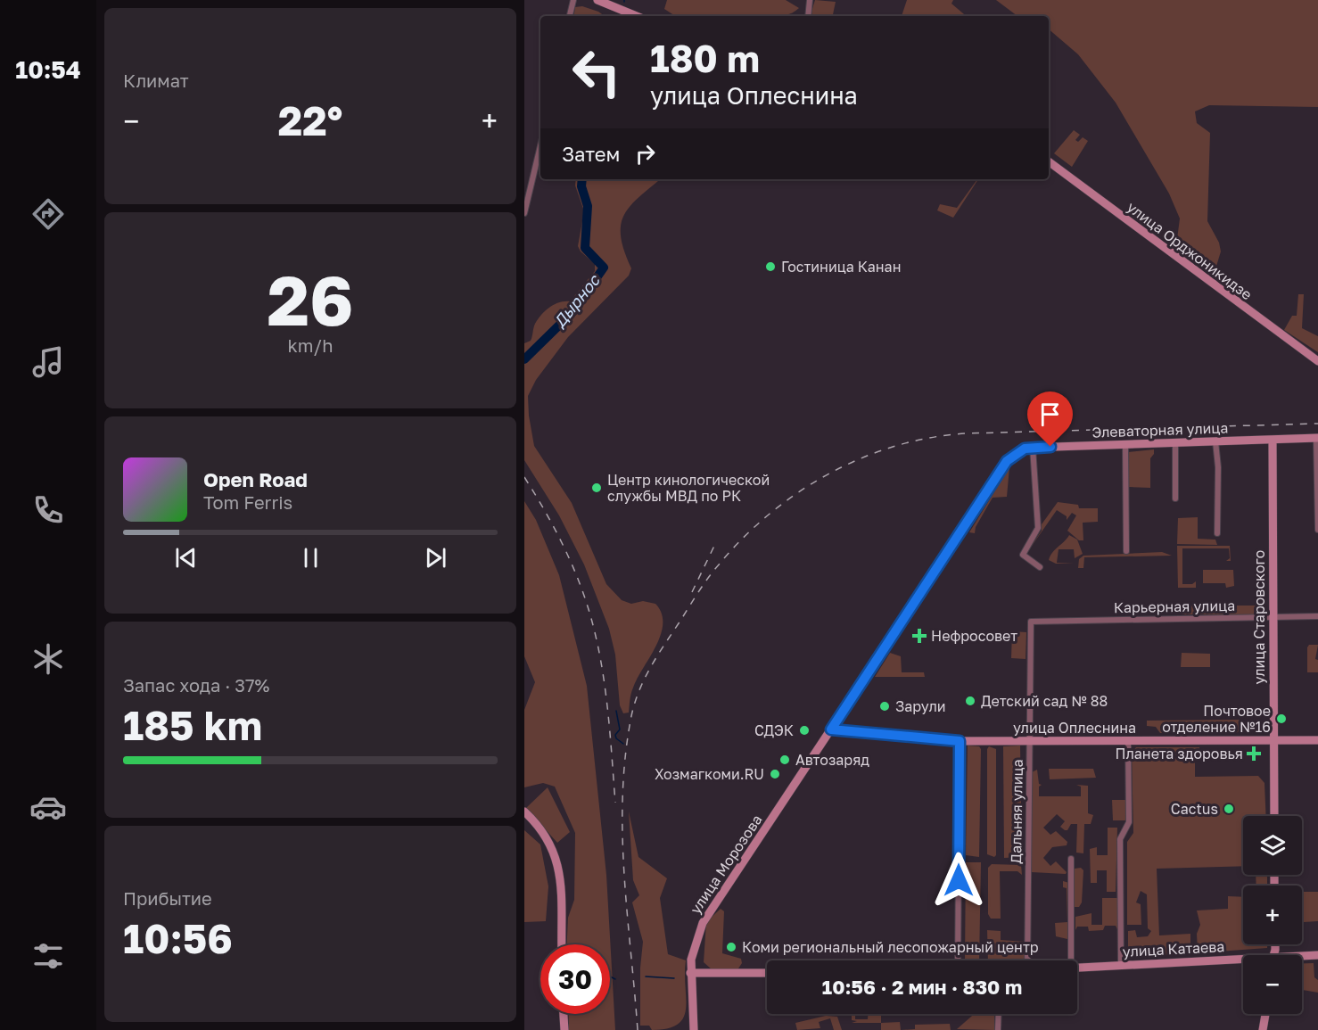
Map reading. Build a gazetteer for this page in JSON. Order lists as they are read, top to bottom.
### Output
{
  "streets": {
    "street": [
      "улица Орджоникидзе",
      "Элеваторная улица",
      "Карьерная улица",
      "улица Старовского",
      "улица Оплеснина",
      "Дальняя улица",
      "улица Морозова",
      "улица Катаева"
    ]
  },
  "crossings": [
    ["Элеваторная улица", "улица Старовского"],
    ["Элеваторная улица", "улица Оплеснина"],
    ["Элеваторная улица", "улица Морозова"],
    ["Карьерная улица", "улица Старовского"],
    ["Карьерная улица", "Дальняя улица"],
    ["улица Старовского", "улица Оплеснина"],
    ["улица Оплеснина", "Дальняя улица"],
    ["улица Оплеснина", "улица Морозова"]
  ],
  "water": ["Дырнос"],
  "places": {
    "other": [
      "Гостиница Канан",
      "Центр кинологической службы МВД по РК",
      "Детский сад № 88",
      "Зарули",
      "Почтовое отделение №16",
      "СДЭК",
      "Автозаряд",
      "Хозмагкоми.RU",
      "Cactus",
      "Коми региональный лесопожарный центр"
    ],
    "health": ["Нефросовет", "Планета здоровья"]
  },
  "page": {
    "tabs": "10:54",
    "tile": [
      "Климат",
      ["26", "km/h"],
      ["Запас хода · 37%", "185 km"],
      ["Прибытие", "10:56"]
    ],
    "turn": ["180 m", "улица Оплеснина"],
    "heat": ["−", "22°", "+"],
    "then": "Затем",
    "song": ["Open Road", "Tom Ferris"],
    "map_buttons": ["+", "−"],
    "limit": "30",
    "trip": "10:56 · 2 мин · 830 m"
  }
}
